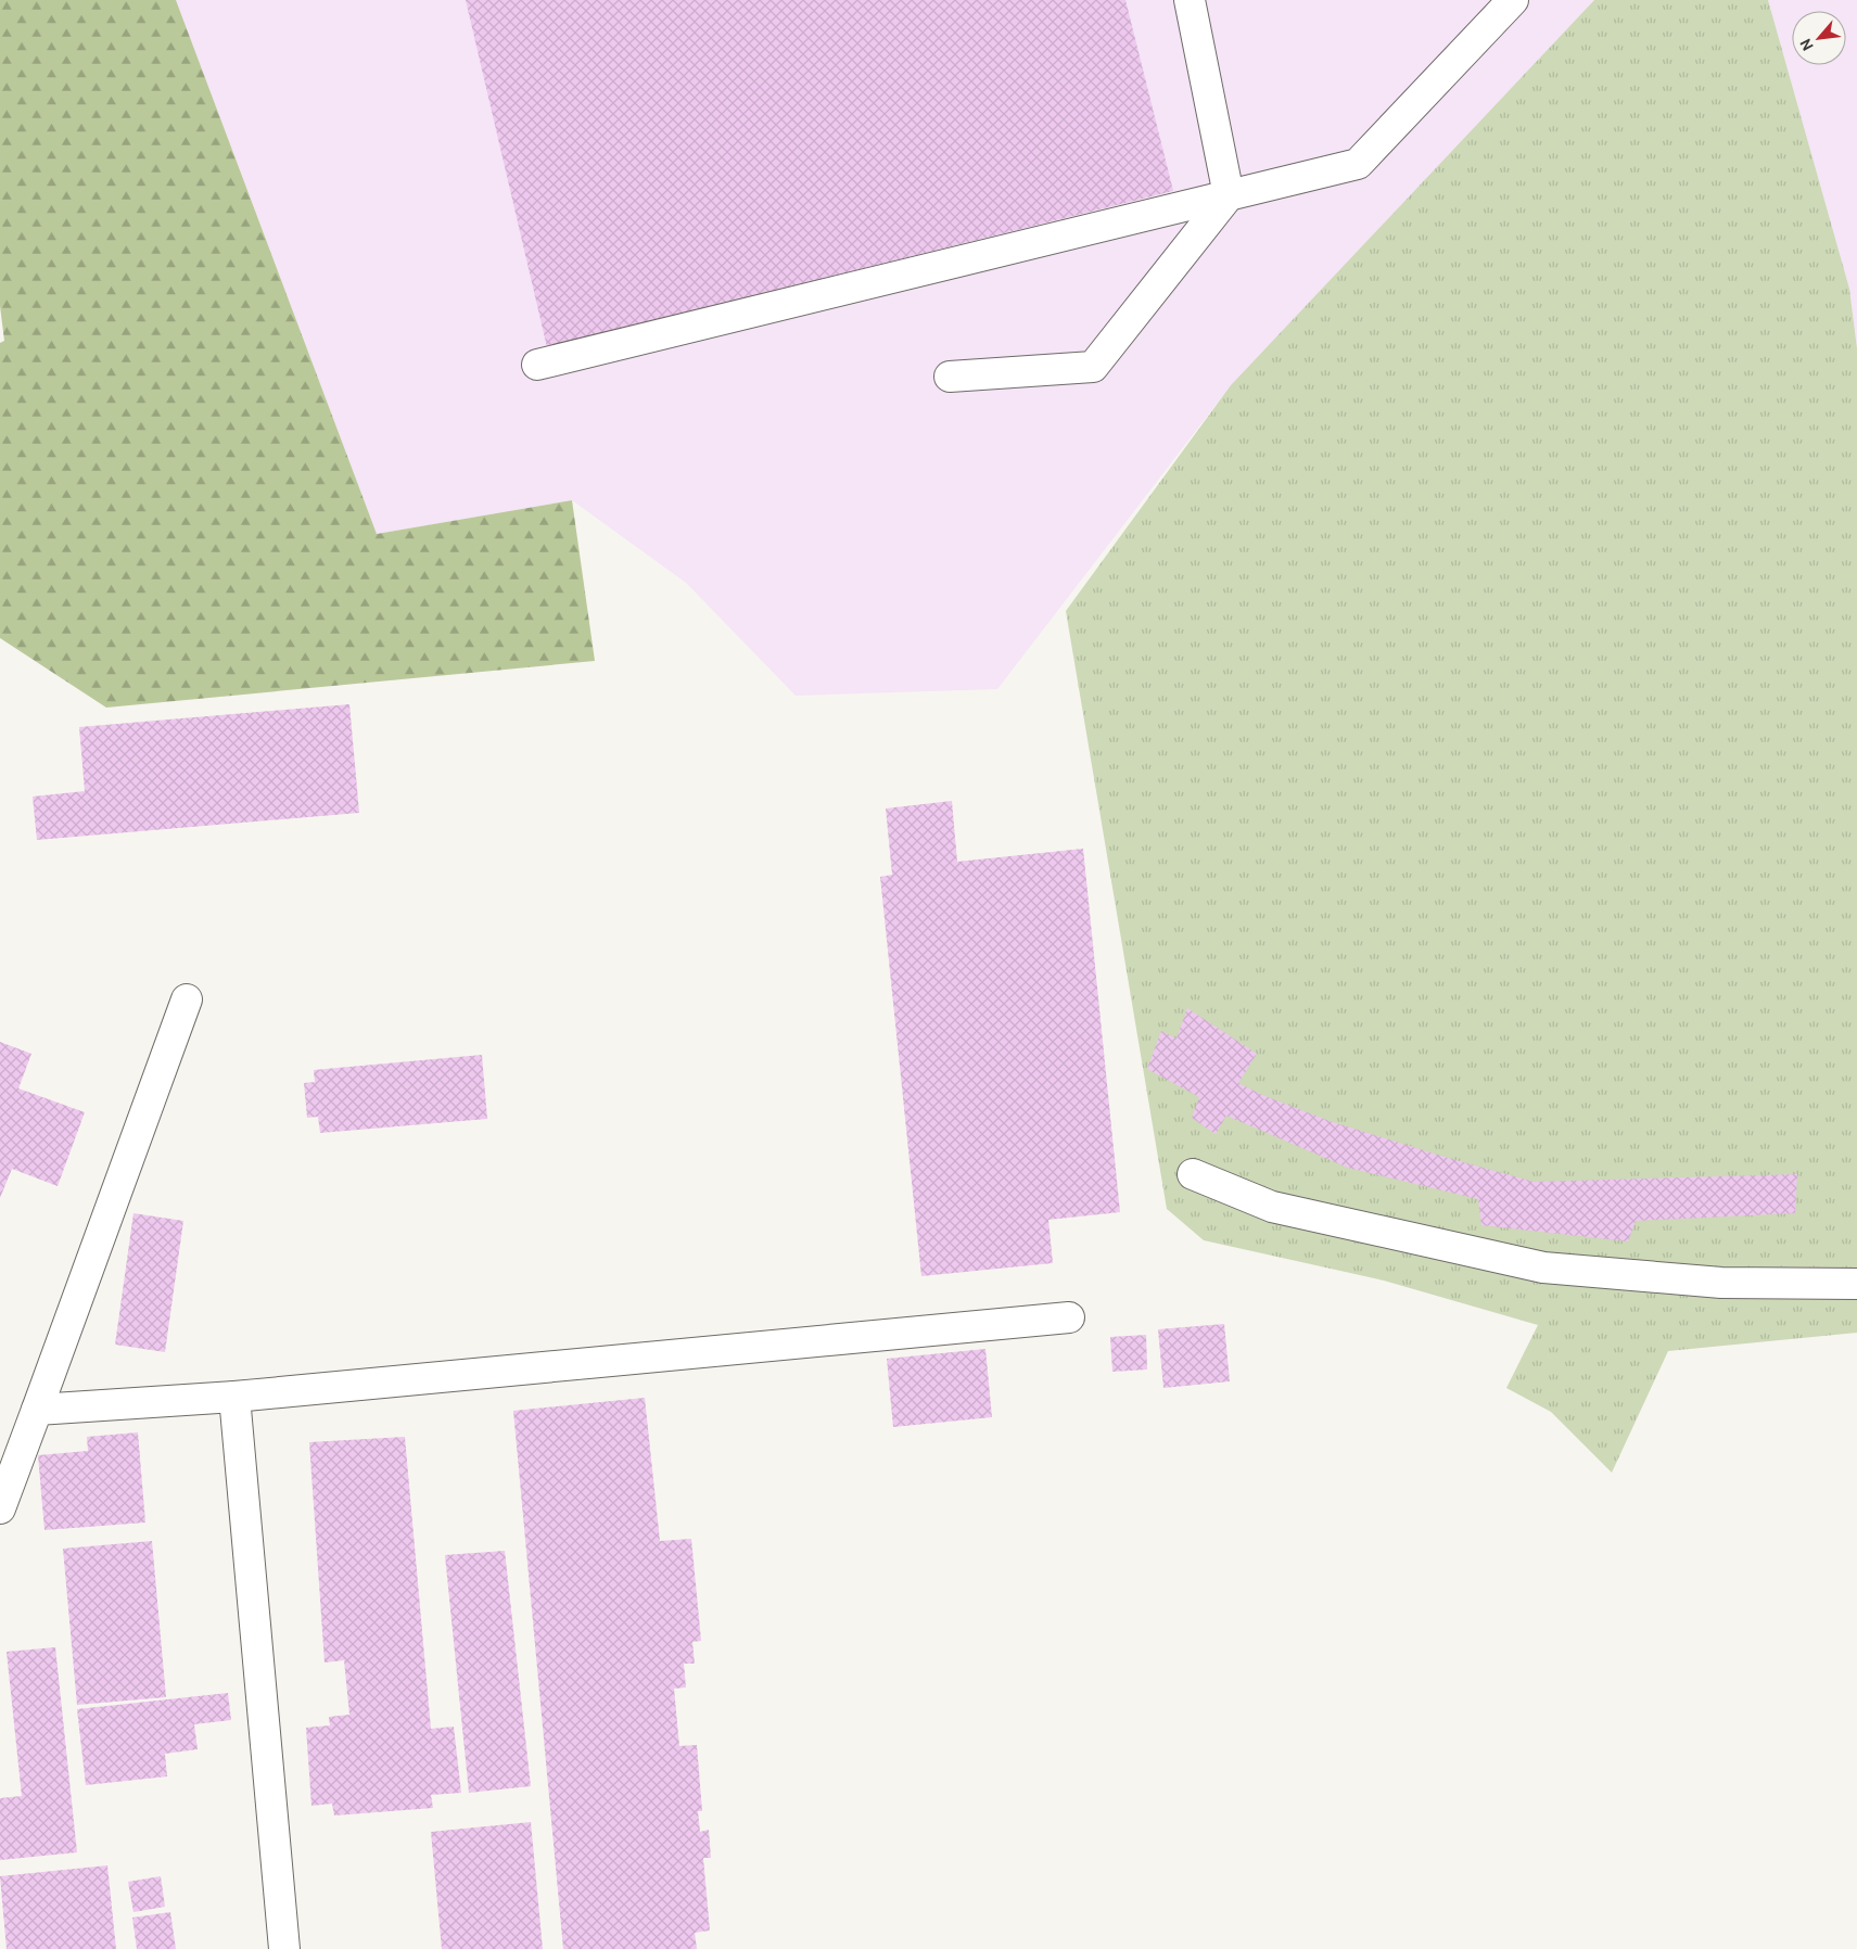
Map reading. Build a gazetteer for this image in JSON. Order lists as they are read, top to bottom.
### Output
{
  "north": "bottom left"
}
